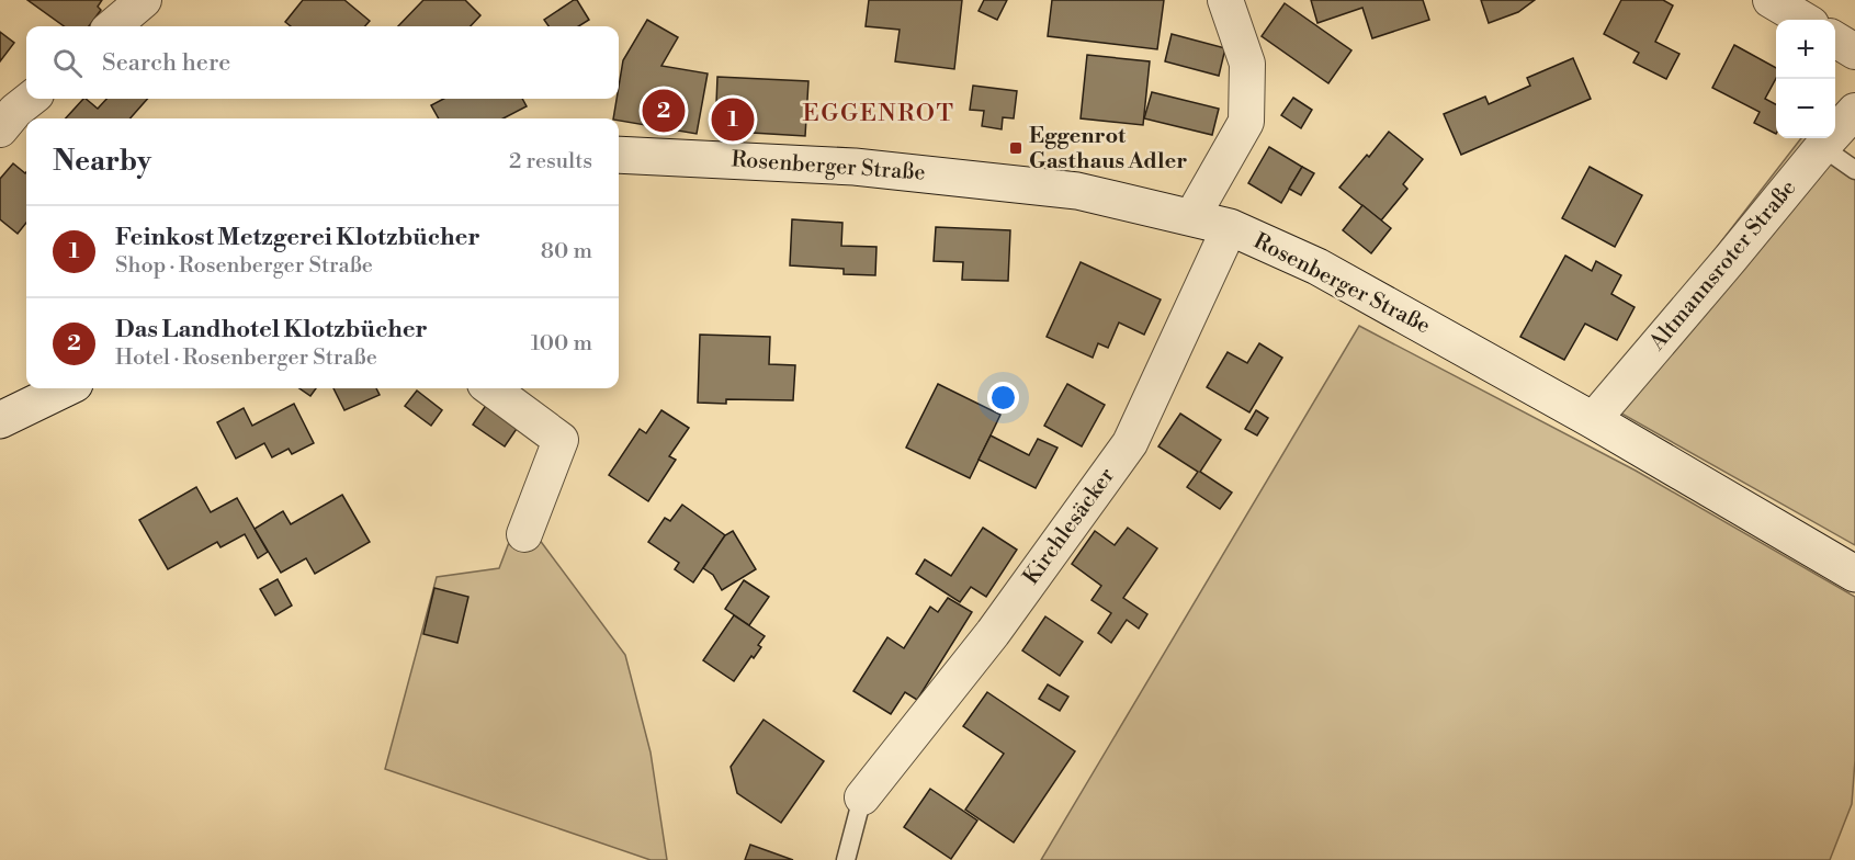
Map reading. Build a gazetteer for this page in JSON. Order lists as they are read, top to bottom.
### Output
{
  "streets": {
    "main road": ["Rosenberger Straße"],
    "street": ["Altmannsroter Straße", "Kirchlesäcker"]
  },
  "crossings": [
    ["Rosenberger Straße", "Altmannsroter Straße"],
    ["Rosenberger Straße", "Kirchlesäcker"]
  ],
  "districts": ["EGGENROT"],
  "places": {
    "transit": ["Eggenrot Gasthaus Adler"]
  },
  "page": {
    "map_buttons": ["+", "−"],
    "search": "Search here",
    "pins": ["2", "1"],
    "heading": ["Nearby", "2 results"],
    "list": [
      {
        "mark": "1",
        "name": "Feinkost Metzgerei Klotzbücher",
        "note": "Shop · Rosenberger Straße",
        "value": "80 m"
      },
      {
        "mark": "2",
        "name": "Das Landhotel Klotzbücher",
        "note": "Hotel · Rosenberger Straße",
        "value": "100 m"
      }
    ]
  }
}
